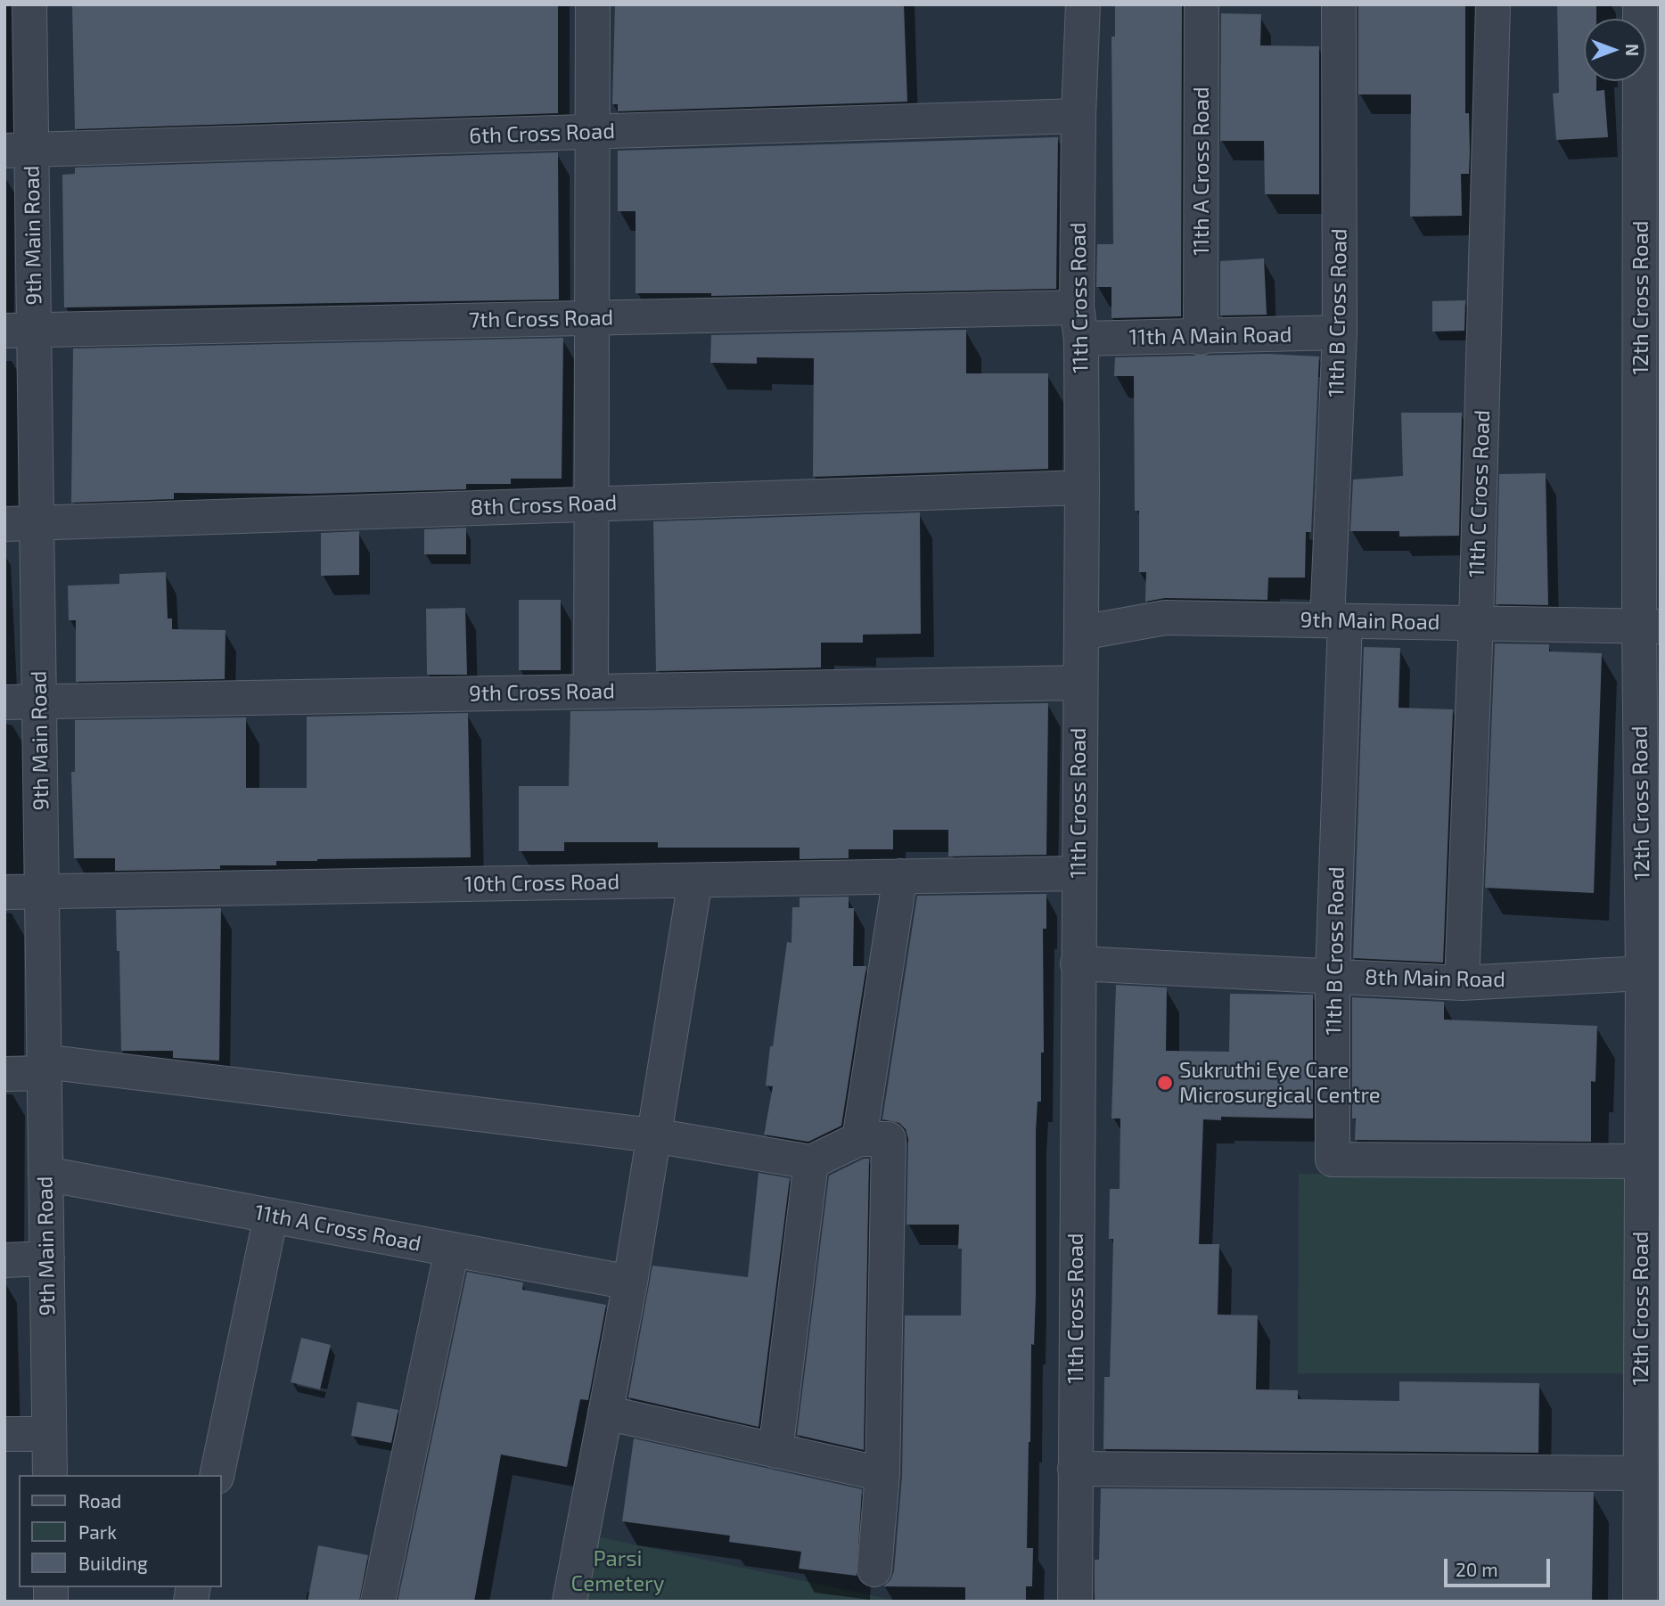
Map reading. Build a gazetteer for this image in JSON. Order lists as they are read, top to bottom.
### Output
{
  "streets": {
    "street": [
      "6th Cross Road",
      "11th A Cross Road",
      "9th Main Road",
      "11th Cross Road",
      "12th Cross Road",
      "11th B Cross Road",
      "7th Cross Road",
      "11th A Main Road",
      "11th C Cross Road",
      "8th Cross Road",
      "9th Cross Road",
      "10th Cross Road",
      "8th Main Road"
    ]
  },
  "crossings": [
    ["6th Cross Road", "9th Main Road"],
    ["6th Cross Road", "11th Cross Road"],
    ["11th A Cross Road", "9th Main Road"],
    ["11th A Cross Road", "11th A Main Road"],
    ["9th Main Road", "11th Cross Road"],
    ["9th Main Road", "12th Cross Road"],
    ["9th Main Road", "11th B Cross Road"],
    ["9th Main Road", "7th Cross Road"],
    ["9th Main Road", "11th C Cross Road"],
    ["9th Main Road", "8th Cross Road"],
    ["9th Main Road", "9th Cross Road"],
    ["9th Main Road", "10th Cross Road"],
    ["11th Cross Road", "7th Cross Road"],
    ["11th Cross Road", "11th A Main Road"],
    ["11th Cross Road", "8th Cross Road"],
    ["11th Cross Road", "9th Cross Road"],
    ["11th Cross Road", "10th Cross Road"],
    ["11th Cross Road", "8th Main Road"],
    ["12th Cross Road", "11th B Cross Road"],
    ["12th Cross Road", "8th Main Road"],
    ["11th B Cross Road", "11th A Main Road"],
    ["11th B Cross Road", "8th Main Road"],
    ["7th Cross Road", "11th A Main Road"],
    ["11th C Cross Road", "8th Main Road"]
  ],
  "parks": ["Parsi Cemetery"],
  "places": ["Sukruthi Eye Care Microsurgical Centre"],
  "legend": ["Road", "Park", "Building"],
  "scale_bar": "20 m",
  "north": "right"
}
